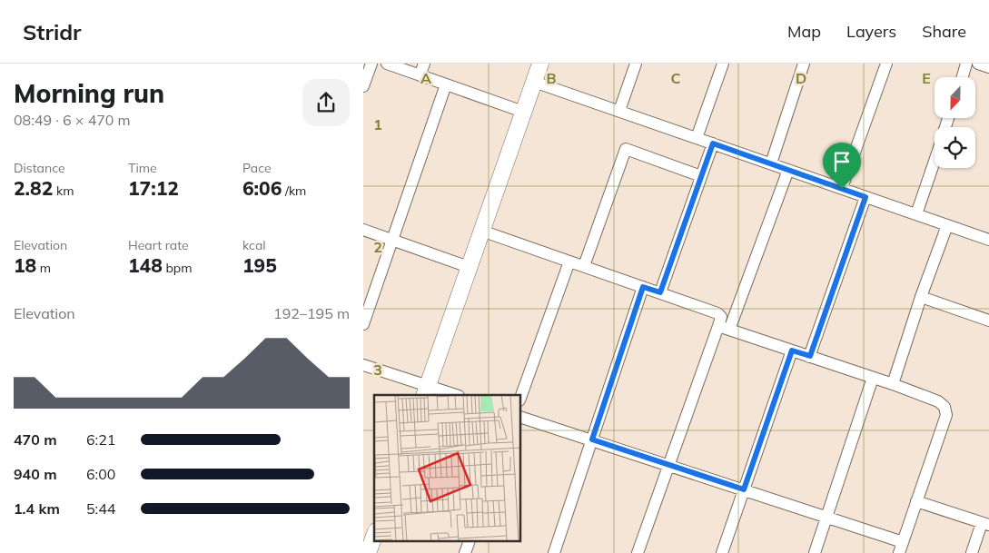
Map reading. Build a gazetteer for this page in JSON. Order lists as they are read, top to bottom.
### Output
{
  "north": "bottom",
  "page": {
    "header": "Stridr",
    "nav": ["Map", "Layers", "Share"],
    "heading": ["Morning run", "08:49 · 6 × 470 m"],
    "stats": [
      ["Distance", "2.82 km"],
      ["Time", "17:12"],
      ["Pace", "6:06 /km"],
      ["Elevation", "18 m"],
      ["Heart rate", "148 bpm"],
      ["kcal", "195"]
    ],
    "chart": ["Elevation", "192–195 m"],
    "list": [
      {
        "name": "470 m",
        "note": "6:21"
      },
      {
        "name": "940 m",
        "note": "6:00"
      },
      {
        "name": "1.4 km",
        "note": "5:44"
      }
    ]
  },
  "grid": {
    "columns": [
      "A",
      "B",
      "C",
      "D",
      "E"
    ],
    "rows": ["1", "2", "3"]
  }
}
